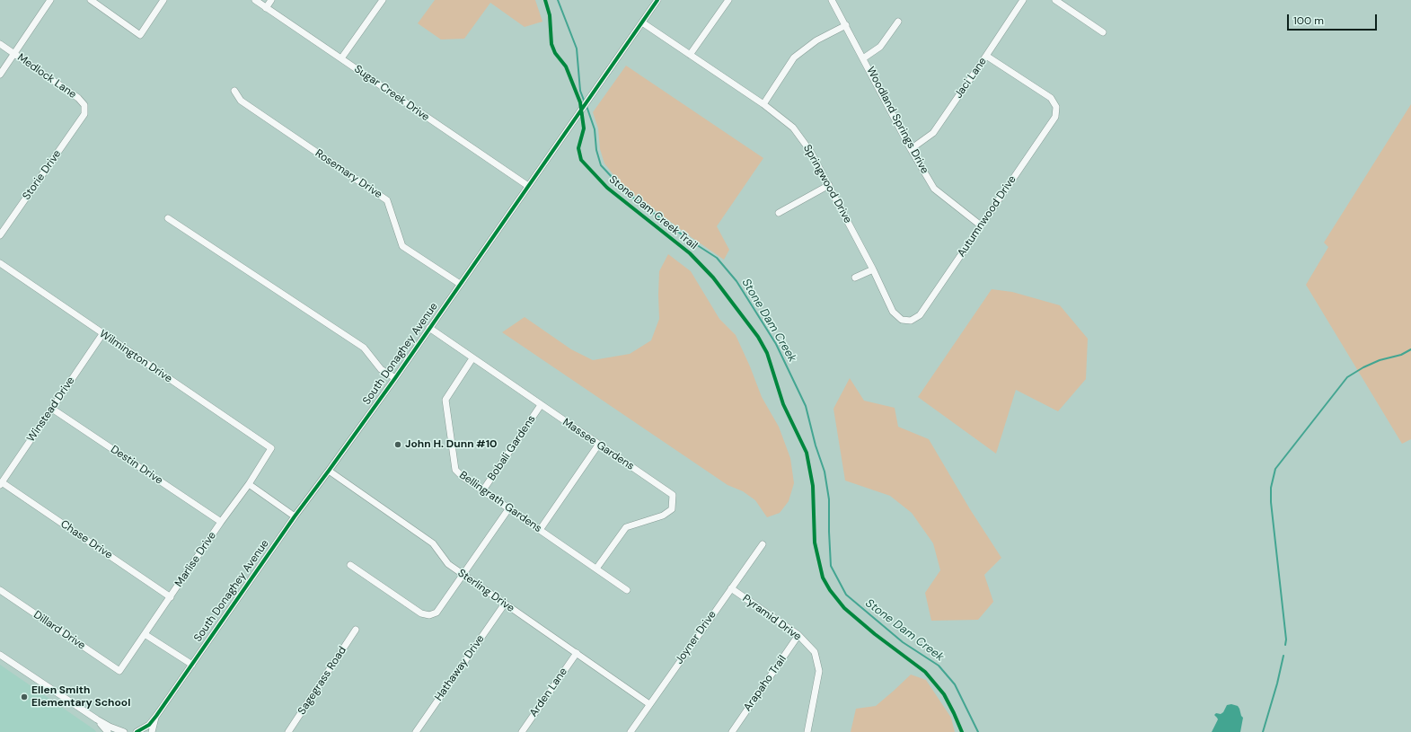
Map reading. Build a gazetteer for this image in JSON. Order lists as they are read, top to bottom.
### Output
{
  "streets": {
    "street": [
      "Medlock Lane",
      "Jaci Lane",
      "Sugar Creek Drive",
      "Woodland Springs Drive",
      "Rosemary Drive",
      "Storie Drive",
      "Springwood Drive",
      "Autumnwood Drive",
      "South Donaghey Avenue",
      "Wilmington Drive",
      "Winstead Drive",
      "Massee Gardens",
      "Bobali Gardens",
      "Destin Drive",
      "Bellingrath Gardens",
      "Chase Drive",
      "Marlise Drive",
      "Sterling Drive",
      "Pyramid Drive",
      "Dillard Drive",
      "Joyner Drive",
      "Hathaway Drive",
      "Sagegrass Road",
      "Arapaho Trail",
      "Arden Lane"
    ],
    "cycle path": ["Stone Dam Creek Trail"]
  },
  "crossings": [
    ["Medlock Lane", "Storie Drive"],
    ["Jaci Lane", "Woodland Springs Drive"],
    ["Jaci Lane", "Autumnwood Drive"],
    ["Sugar Creek Drive", "South Donaghey Avenue"],
    ["Woodland Springs Drive", "Autumnwood Drive"],
    ["Rosemary Drive", "South Donaghey Avenue"],
    ["Springwood Drive", "Autumnwood Drive"],
    ["Springwood Drive", "South Donaghey Avenue"],
    ["South Donaghey Avenue", "Massee Gardens"],
    ["South Donaghey Avenue", "Sterling Drive"],
    ["Wilmington Drive", "Winstead Drive"],
    ["Wilmington Drive", "Marlise Drive"],
    ["Winstead Drive", "Destin Drive"],
    ["Winstead Drive", "Chase Drive"],
    ["Massee Gardens", "Bobali Gardens"],
    ["Massee Gardens", "Bellingrath Gardens"],
    ["Bobali Gardens", "Bellingrath Gardens"],
    ["Destin Drive", "Marlise Drive"],
    ["Chase Drive", "Marlise Drive"],
    ["Marlise Drive", "Dillard Drive"],
    ["Sterling Drive", "Joyner Drive"],
    ["Sterling Drive", "Hathaway Drive"],
    ["Sterling Drive", "Arden Lane"],
    ["Pyramid Drive", "Joyner Drive"],
    ["Pyramid Drive", "Arapaho Trail"]
  ],
  "water": ["Stone Dam Creek"],
  "places": ["John H. Dunn #10", "Ellen Smith Elementary School"],
  "scale_bar": "100 m"
}
